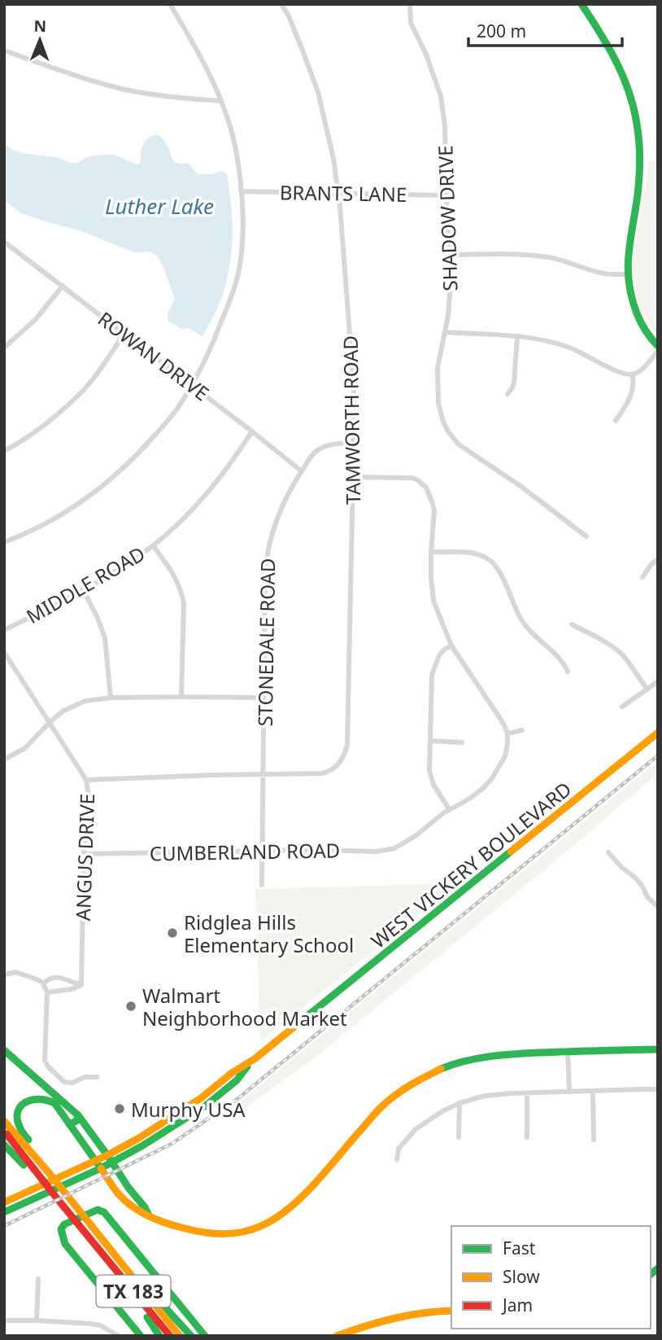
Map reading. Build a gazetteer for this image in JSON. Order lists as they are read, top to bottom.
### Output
{
  "streets": {
    "main road": ["WEST VICKERY BOULEVARD", "TX 183"],
    "street": [
      "BRANTS LANE",
      "SHADOW DRIVE",
      "ROWAN DRIVE",
      "TAMWORTH ROAD",
      "MIDDLE ROAD",
      "STONEDALE ROAD",
      "CUMBERLAND ROAD",
      "ANGUS DRIVE"
    ]
  },
  "crossings": [
    ["BRANTS LANE", "SHADOW DRIVE"],
    ["BRANTS LANE", "TAMWORTH ROAD"],
    ["ROWAN DRIVE", "MIDDLE ROAD"],
    ["ROWAN DRIVE", "STONEDALE ROAD"],
    ["TAMWORTH ROAD", "STONEDALE ROAD"],
    ["TAMWORTH ROAD", "ANGUS DRIVE"],
    ["STONEDALE ROAD", "CUMBERLAND ROAD"],
    ["CUMBERLAND ROAD", "ANGUS DRIVE"]
  ],
  "water": ["Luther Lake"],
  "places": ["Ridglea Hills Elementary School", "Walmart Neighborhood Market", "Murphy USA"],
  "legend": ["Fast", "Slow", "Jam"],
  "scale_bar": "200 m",
  "north": "top"
}
